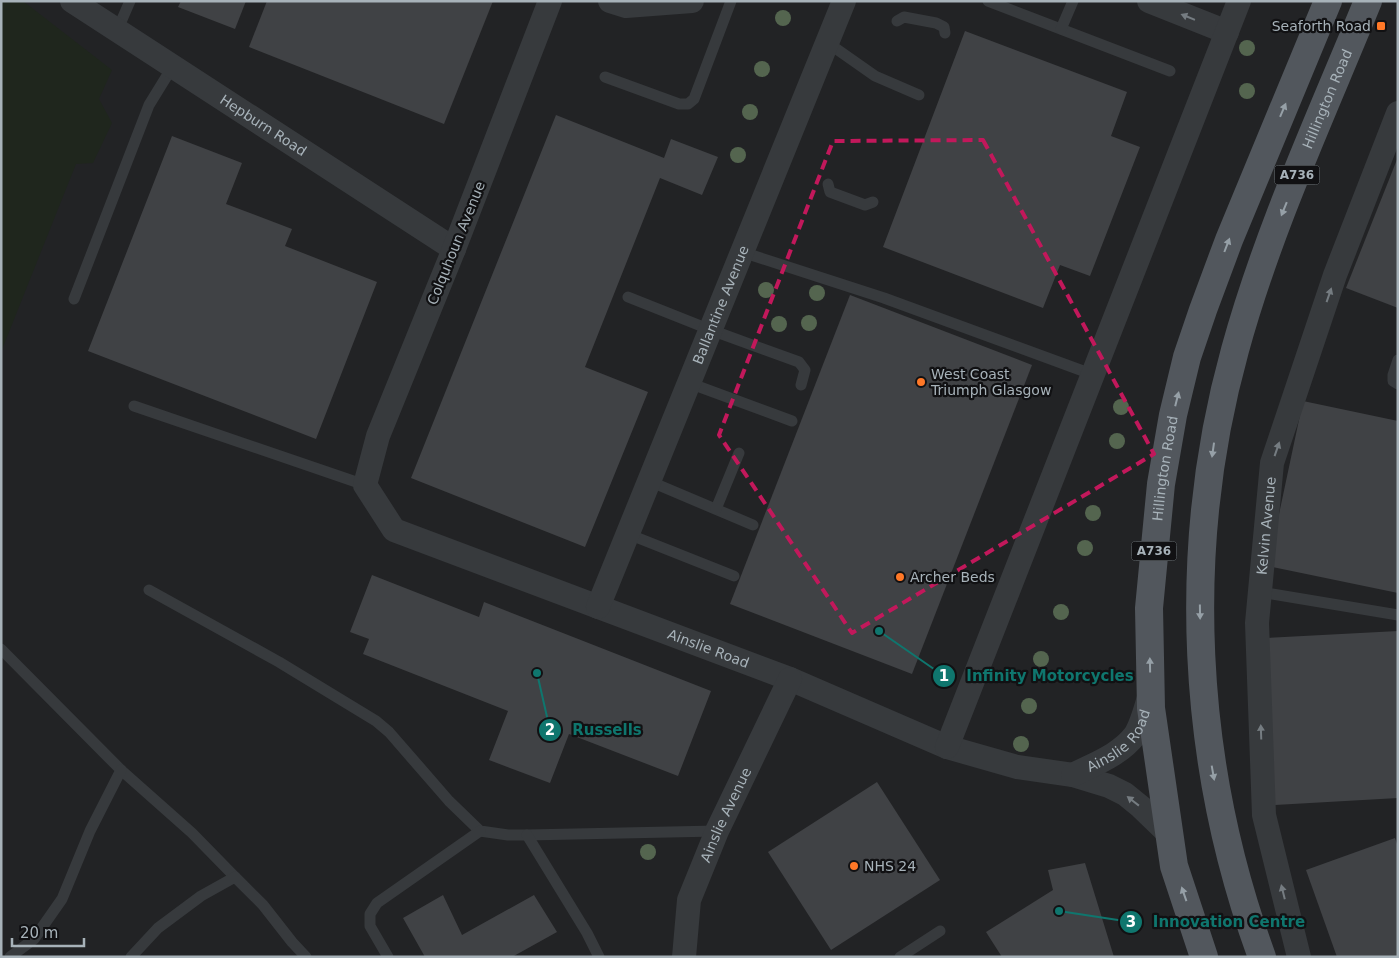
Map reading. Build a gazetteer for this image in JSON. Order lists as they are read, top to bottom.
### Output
{
  "streets": {
    "main road": ["Hillington Road", "A736"],
    "street": [
      "Hepburn Road",
      "Colquhoun Avenue",
      "Ballantine Avenue",
      "Kelvin Avenue",
      "Ainslie Road",
      "Ainslie Avenue"
    ]
  },
  "crossings": [
    ["Hillington Road", "Ainslie Road"],
    ["Hepburn Road", "Colquhoun Avenue"],
    ["Colquhoun Avenue", "Ainslie Road"],
    ["Ballantine Avenue", "Ainslie Road"],
    ["Ainslie Road", "Ainslie Avenue"]
  ],
  "places": {
    "transit": ["Seaforth Road"],
    "other": [
      "West Coast Triumph Glasgow",
      "Archer Beds",
      "Infinity Motorcycles",
      "Russells",
      "NHS 24",
      "Innovation Centre"
    ]
  },
  "scale_bar": "20 m"
}
